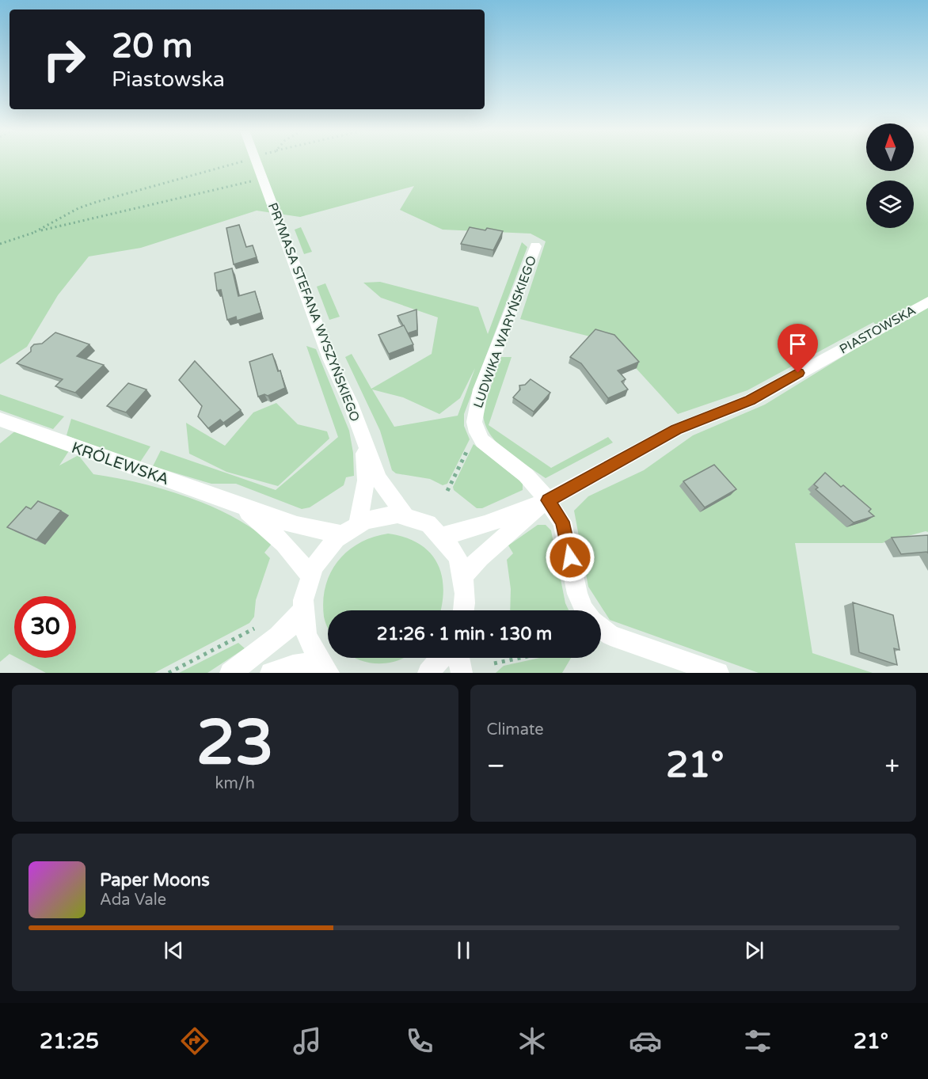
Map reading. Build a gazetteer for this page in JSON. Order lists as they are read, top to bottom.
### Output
{
  "streets": {
    "street": [
      "PRYMASA STEFANA WYSZYŃSKIEGO",
      "PIASTOWSKA",
      "LUDWIKA WARYŃSKIEGO",
      "KRÓLEWSKA"
    ]
  },
  "north": "top",
  "page": {
    "turn": ["20 m", "Piastowska"],
    "limit": "30",
    "trip": "21:26 · 1 min · 130 m",
    "tile": [
      ["23", "km/h"],
      "Climate"
    ],
    "heat": ["−", "21°", "+"],
    "song": ["Paper Moons", "Ada Vale"],
    "tabs": ["21:25", "21°"]
  }
}
